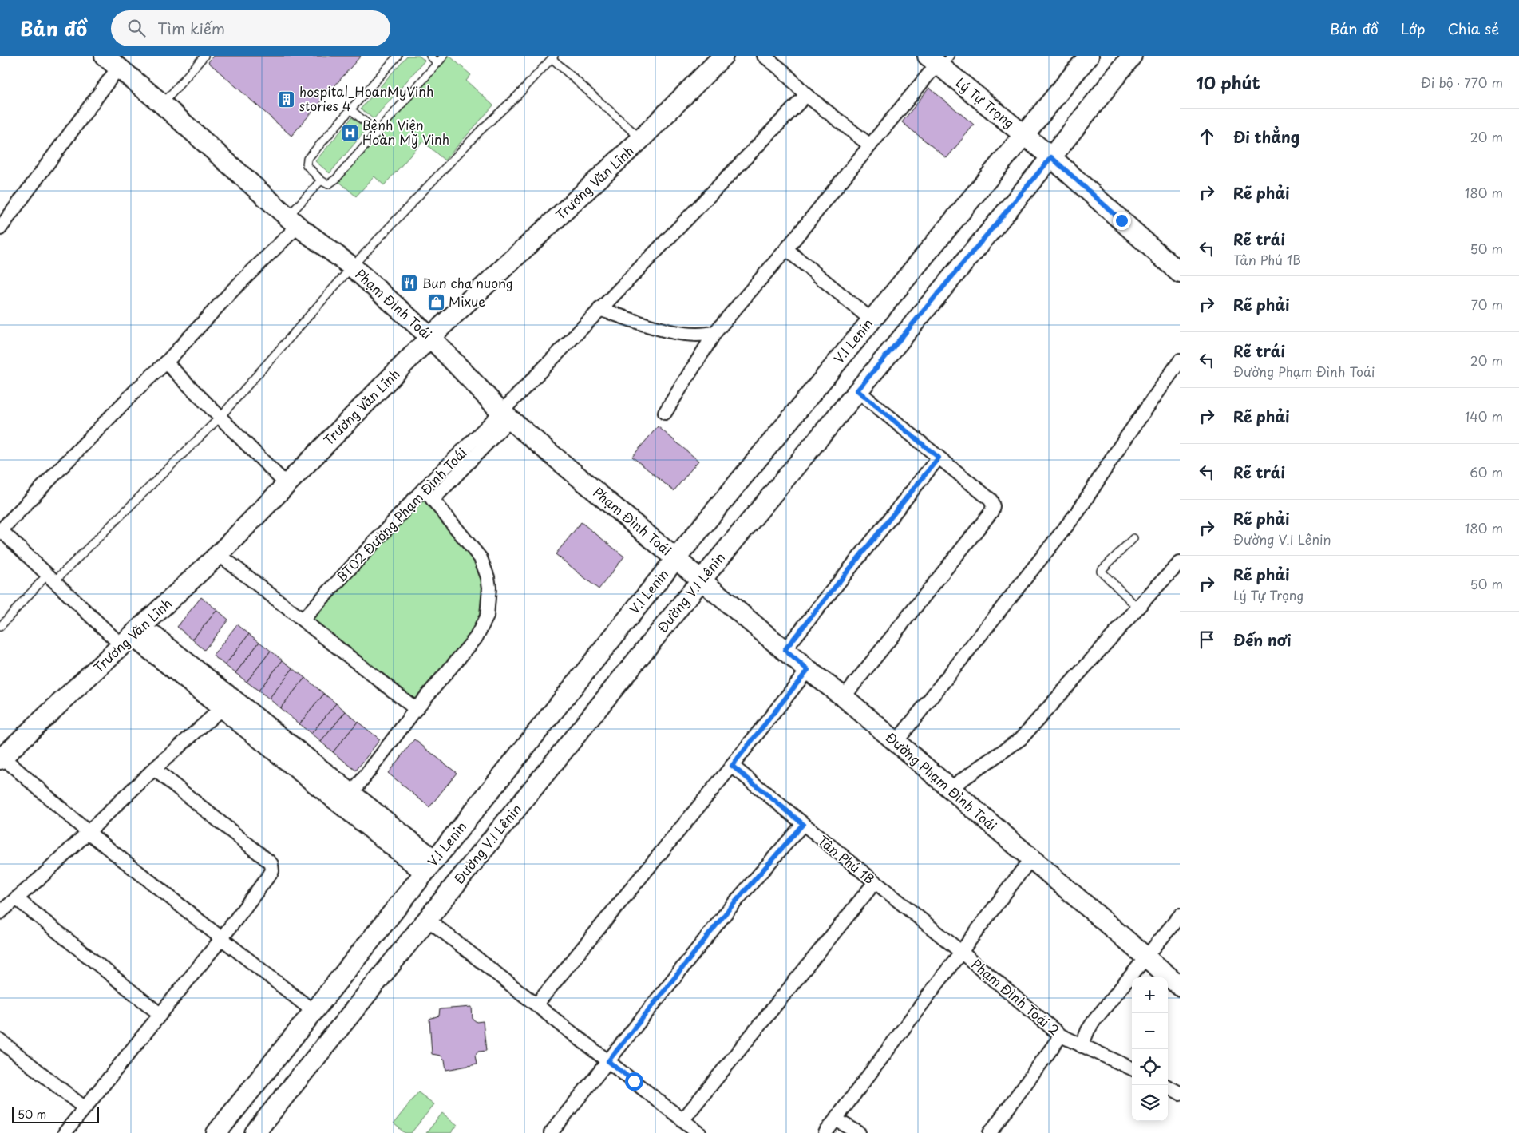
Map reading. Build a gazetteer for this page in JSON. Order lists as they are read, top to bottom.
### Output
{
  "streets": {
    "street": [
      "Lý Tự Trọng",
      "Trương Văn Lĩnh",
      "Phạm Đình Toái",
      "V.I Lenin",
      "BT02 Đường Phạm Đình Toái",
      "Đường V.I Lênin",
      "Đường Phạm Đình Toái",
      "Tân Phú 1B",
      "Phạm Đình Toái 2"
    ]
  },
  "crossings": [
    ["Lý Tự Trọng", "V.I Lenin"],
    ["Lý Tự Trọng", "Đường V.I Lênin"],
    ["Trương Văn Lĩnh", "Phạm Đình Toái"],
    ["Phạm Đình Toái", "V.I Lenin"],
    ["Phạm Đình Toái", "BT02 Đường Phạm Đình Toái"],
    ["Phạm Đình Toái", "Đường V.I Lênin"],
    ["Phạm Đình Toái", "Đường Phạm Đình Toái"],
    ["Đường V.I Lênin", "Đường Phạm Đình Toái"],
    ["Tân Phú 1B", "Phạm Đình Toái 2"]
  ],
  "places": {
    "building": ["hospital_HoanMyVinh stories 4"],
    "hospital": ["Bệnh Viện Hoàn Mỹ Vinh"],
    "restaurant": ["Bun cha nuong"],
    "shop": ["Mixue"]
  },
  "scale_bar": "50 m",
  "page": {
    "header": "Bản đồ",
    "search": "Tìm kiếm",
    "nav": ["Bản đồ", "Lớp", "Chia sẻ"],
    "heading": ["10 phút", "Đi bộ · 770 m"],
    "list": [
      ["Đi thẳng", "20 m"],
      ["Rẽ phải", "180 m"],
      ["Rẽ trái", "Tân Phú 1B", "50 m"],
      ["Rẽ phải", "70 m"],
      ["Rẽ trái", "Đường Phạm Đình Toái", "20 m"],
      ["Rẽ phải", "140 m"],
      ["Rẽ trái", "60 m"],
      ["Rẽ phải", "Đường V.I Lênin", "180 m"],
      ["Rẽ phải", "Lý Tự Trọng", "50 m"],
      "Đến nơi"
    ],
    "map_buttons": ["+", "−"],
    "scale": "50 m"
  }
}
